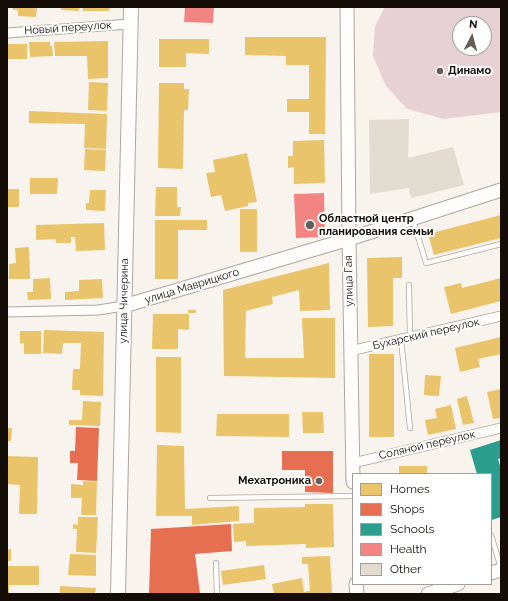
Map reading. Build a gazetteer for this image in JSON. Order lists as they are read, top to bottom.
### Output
{
  "streets": {
    "main road": ["улица Чичерина"],
    "street": [
      "Новый переулок",
      "улица Гая",
      "улица Маврицкого",
      "Бухарский переулок",
      "Соляной переулок"
    ]
  },
  "crossings": [
    ["Новый переулок", "улица Чичерина"],
    ["улица Гая", "улица Маврицкого"],
    ["улица Гая", "Бухарский переулок"],
    ["улица Гая", "Соляной переулок"],
    ["улица Маврицкого", "улица Чичерина"]
  ],
  "places": ["Динамо", "Областной центр планирования семьи", "Мехатроника"],
  "legend": [
    "Homes",
    "Shops",
    "Schools",
    "Health",
    "Other"
  ],
  "north": "top"
}
